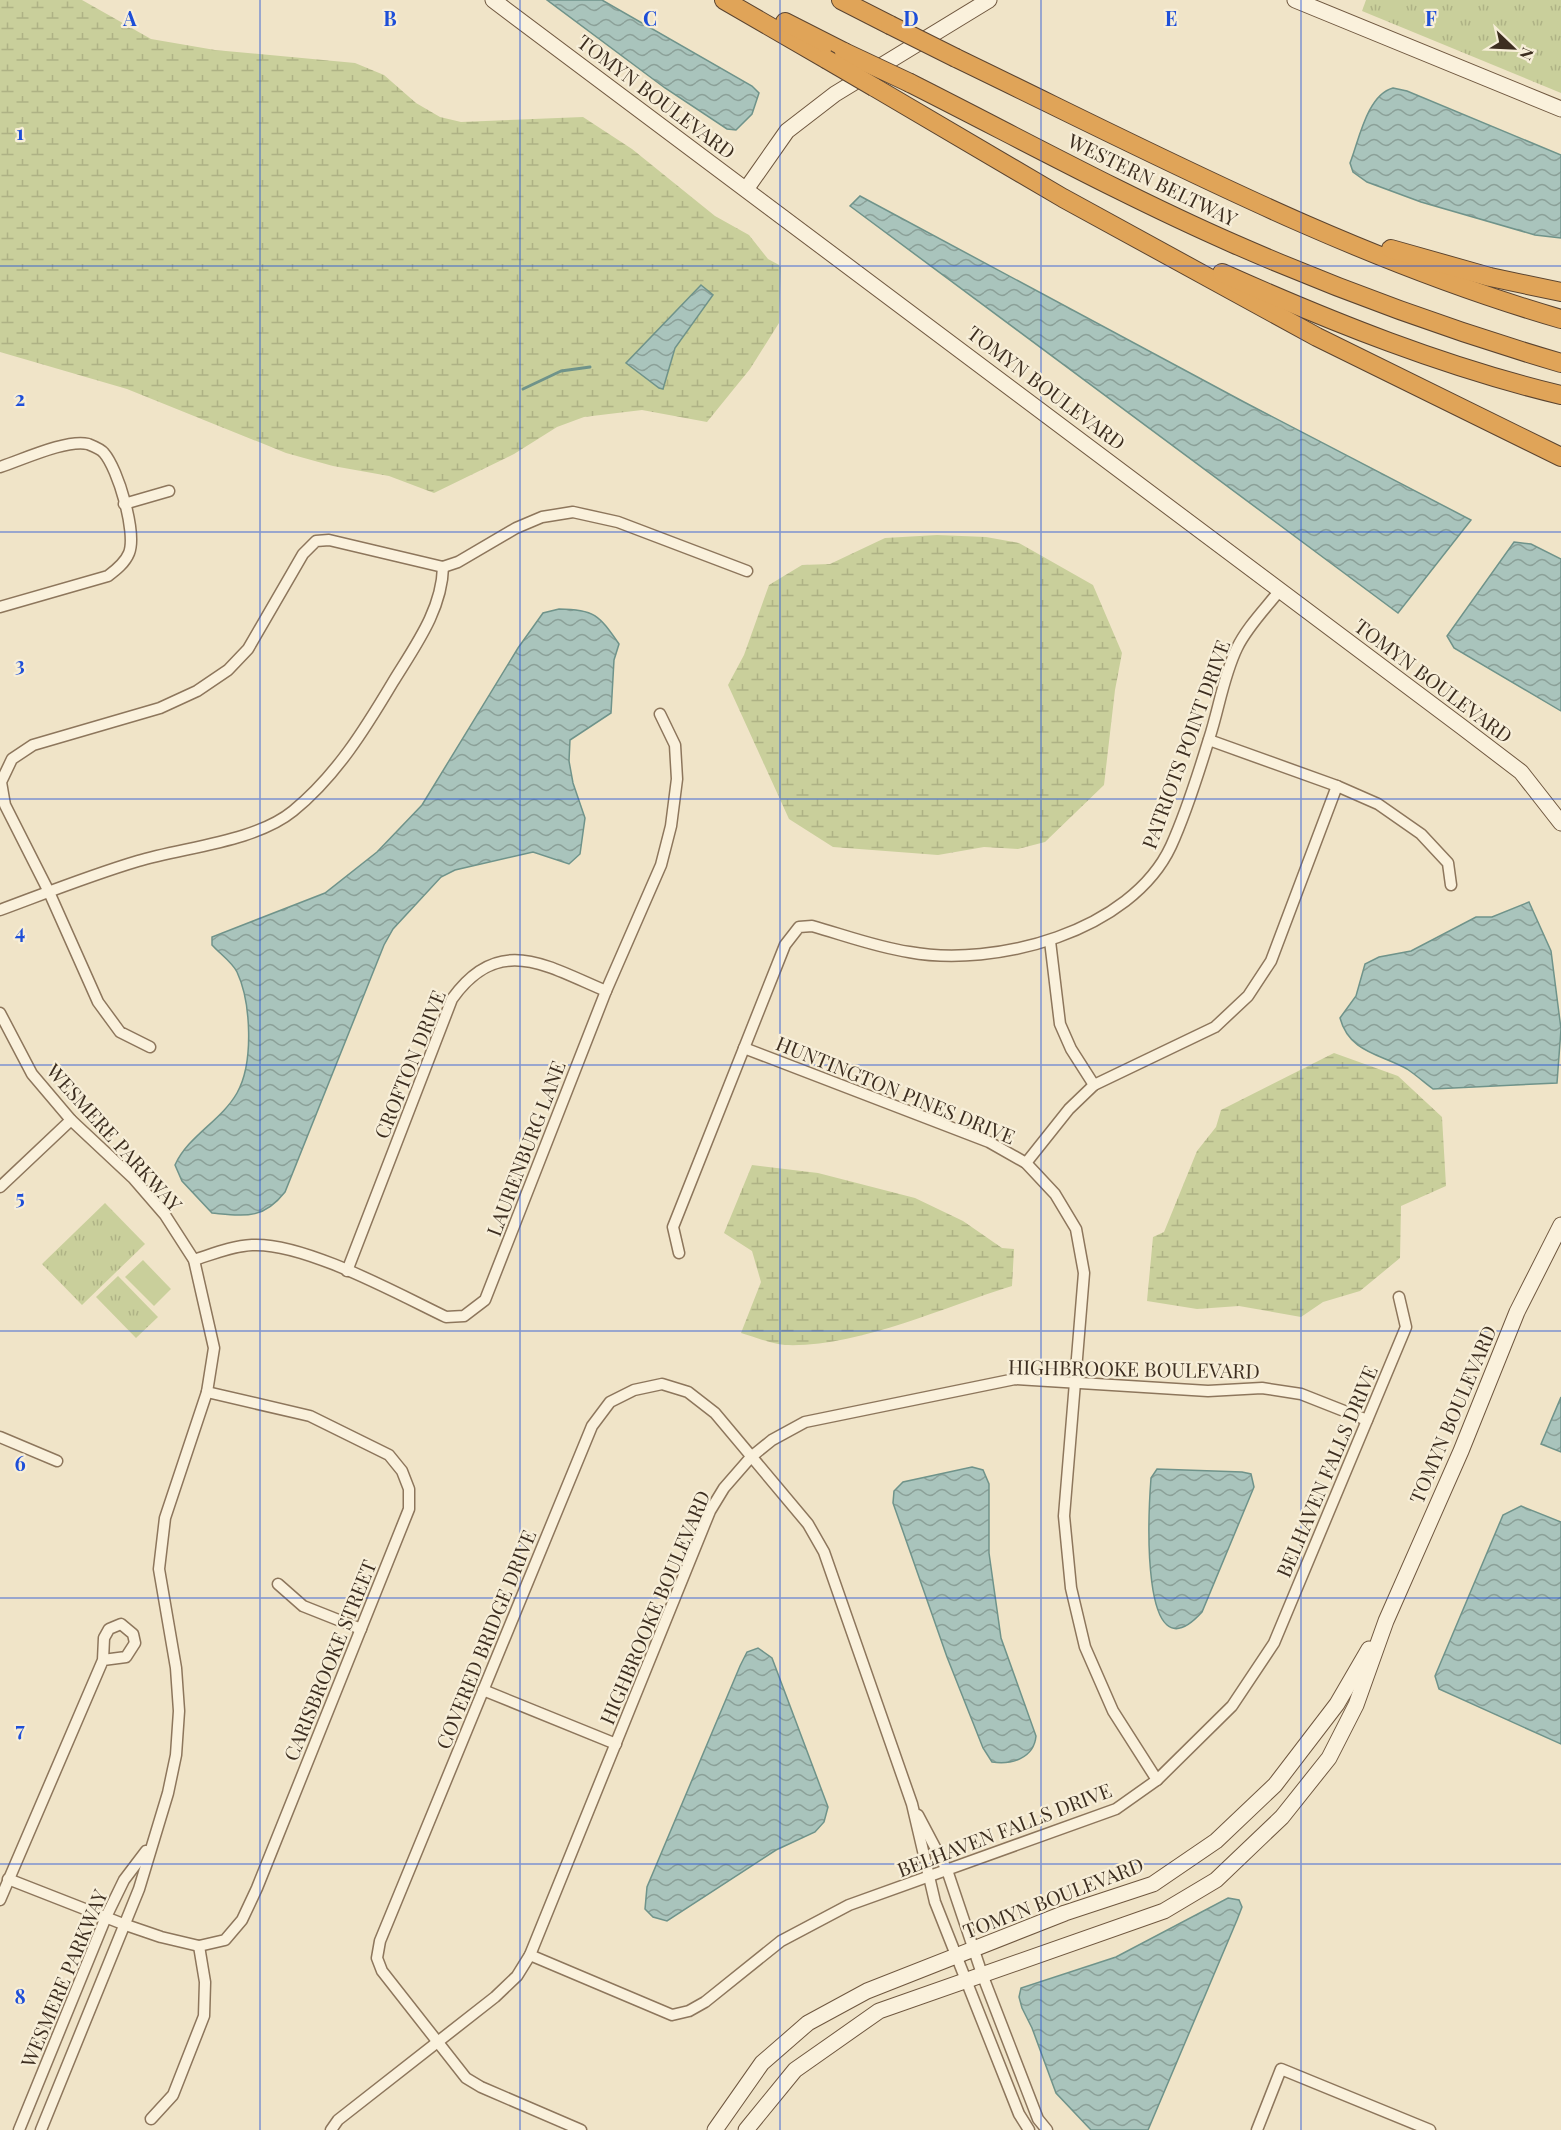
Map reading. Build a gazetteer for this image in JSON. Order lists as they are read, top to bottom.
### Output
{
  "streets": {
    "highway": ["WESTERN BELTWAY"],
    "street": [
      "TOMYN BOULEVARD",
      "PATRIOTS POINT DRIVE",
      "CROFTON DRIVE",
      "HUNTINGTON PINES DRIVE",
      "WESMERE PARKWAY",
      "LAURENBURG LANE",
      "HIGHBROOKE BOULEVARD",
      "BELHAVEN FALLS DRIVE",
      "COVERED BRIDGE DRIVE",
      "CARISBROOKE STREET"
    ]
  },
  "crossings": [
    ["TOMYN BOULEVARD", "PATRIOTS POINT DRIVE"],
    ["PATRIOTS POINT DRIVE", "HUNTINGTON PINES DRIVE"],
    ["CROFTON DRIVE", "LAURENBURG LANE"],
    ["HUNTINGTON PINES DRIVE", "HIGHBROOKE BOULEVARD"],
    ["HUNTINGTON PINES DRIVE", "BELHAVEN FALLS DRIVE"],
    ["WESMERE PARKWAY", "LAURENBURG LANE"],
    ["WESMERE PARKWAY", "CARISBROOKE STREET"],
    ["HIGHBROOKE BOULEVARD", "BELHAVEN FALLS DRIVE"],
    ["HIGHBROOKE BOULEVARD", "COVERED BRIDGE DRIVE"]
  ],
  "north": "bottom right",
  "grid": {
    "columns": [
      "A",
      "B",
      "C",
      "D",
      "E",
      "F"
    ],
    "rows": [
      "1",
      "2",
      "3",
      "4",
      "5",
      "6",
      "7",
      "8"
    ]
  }
}
